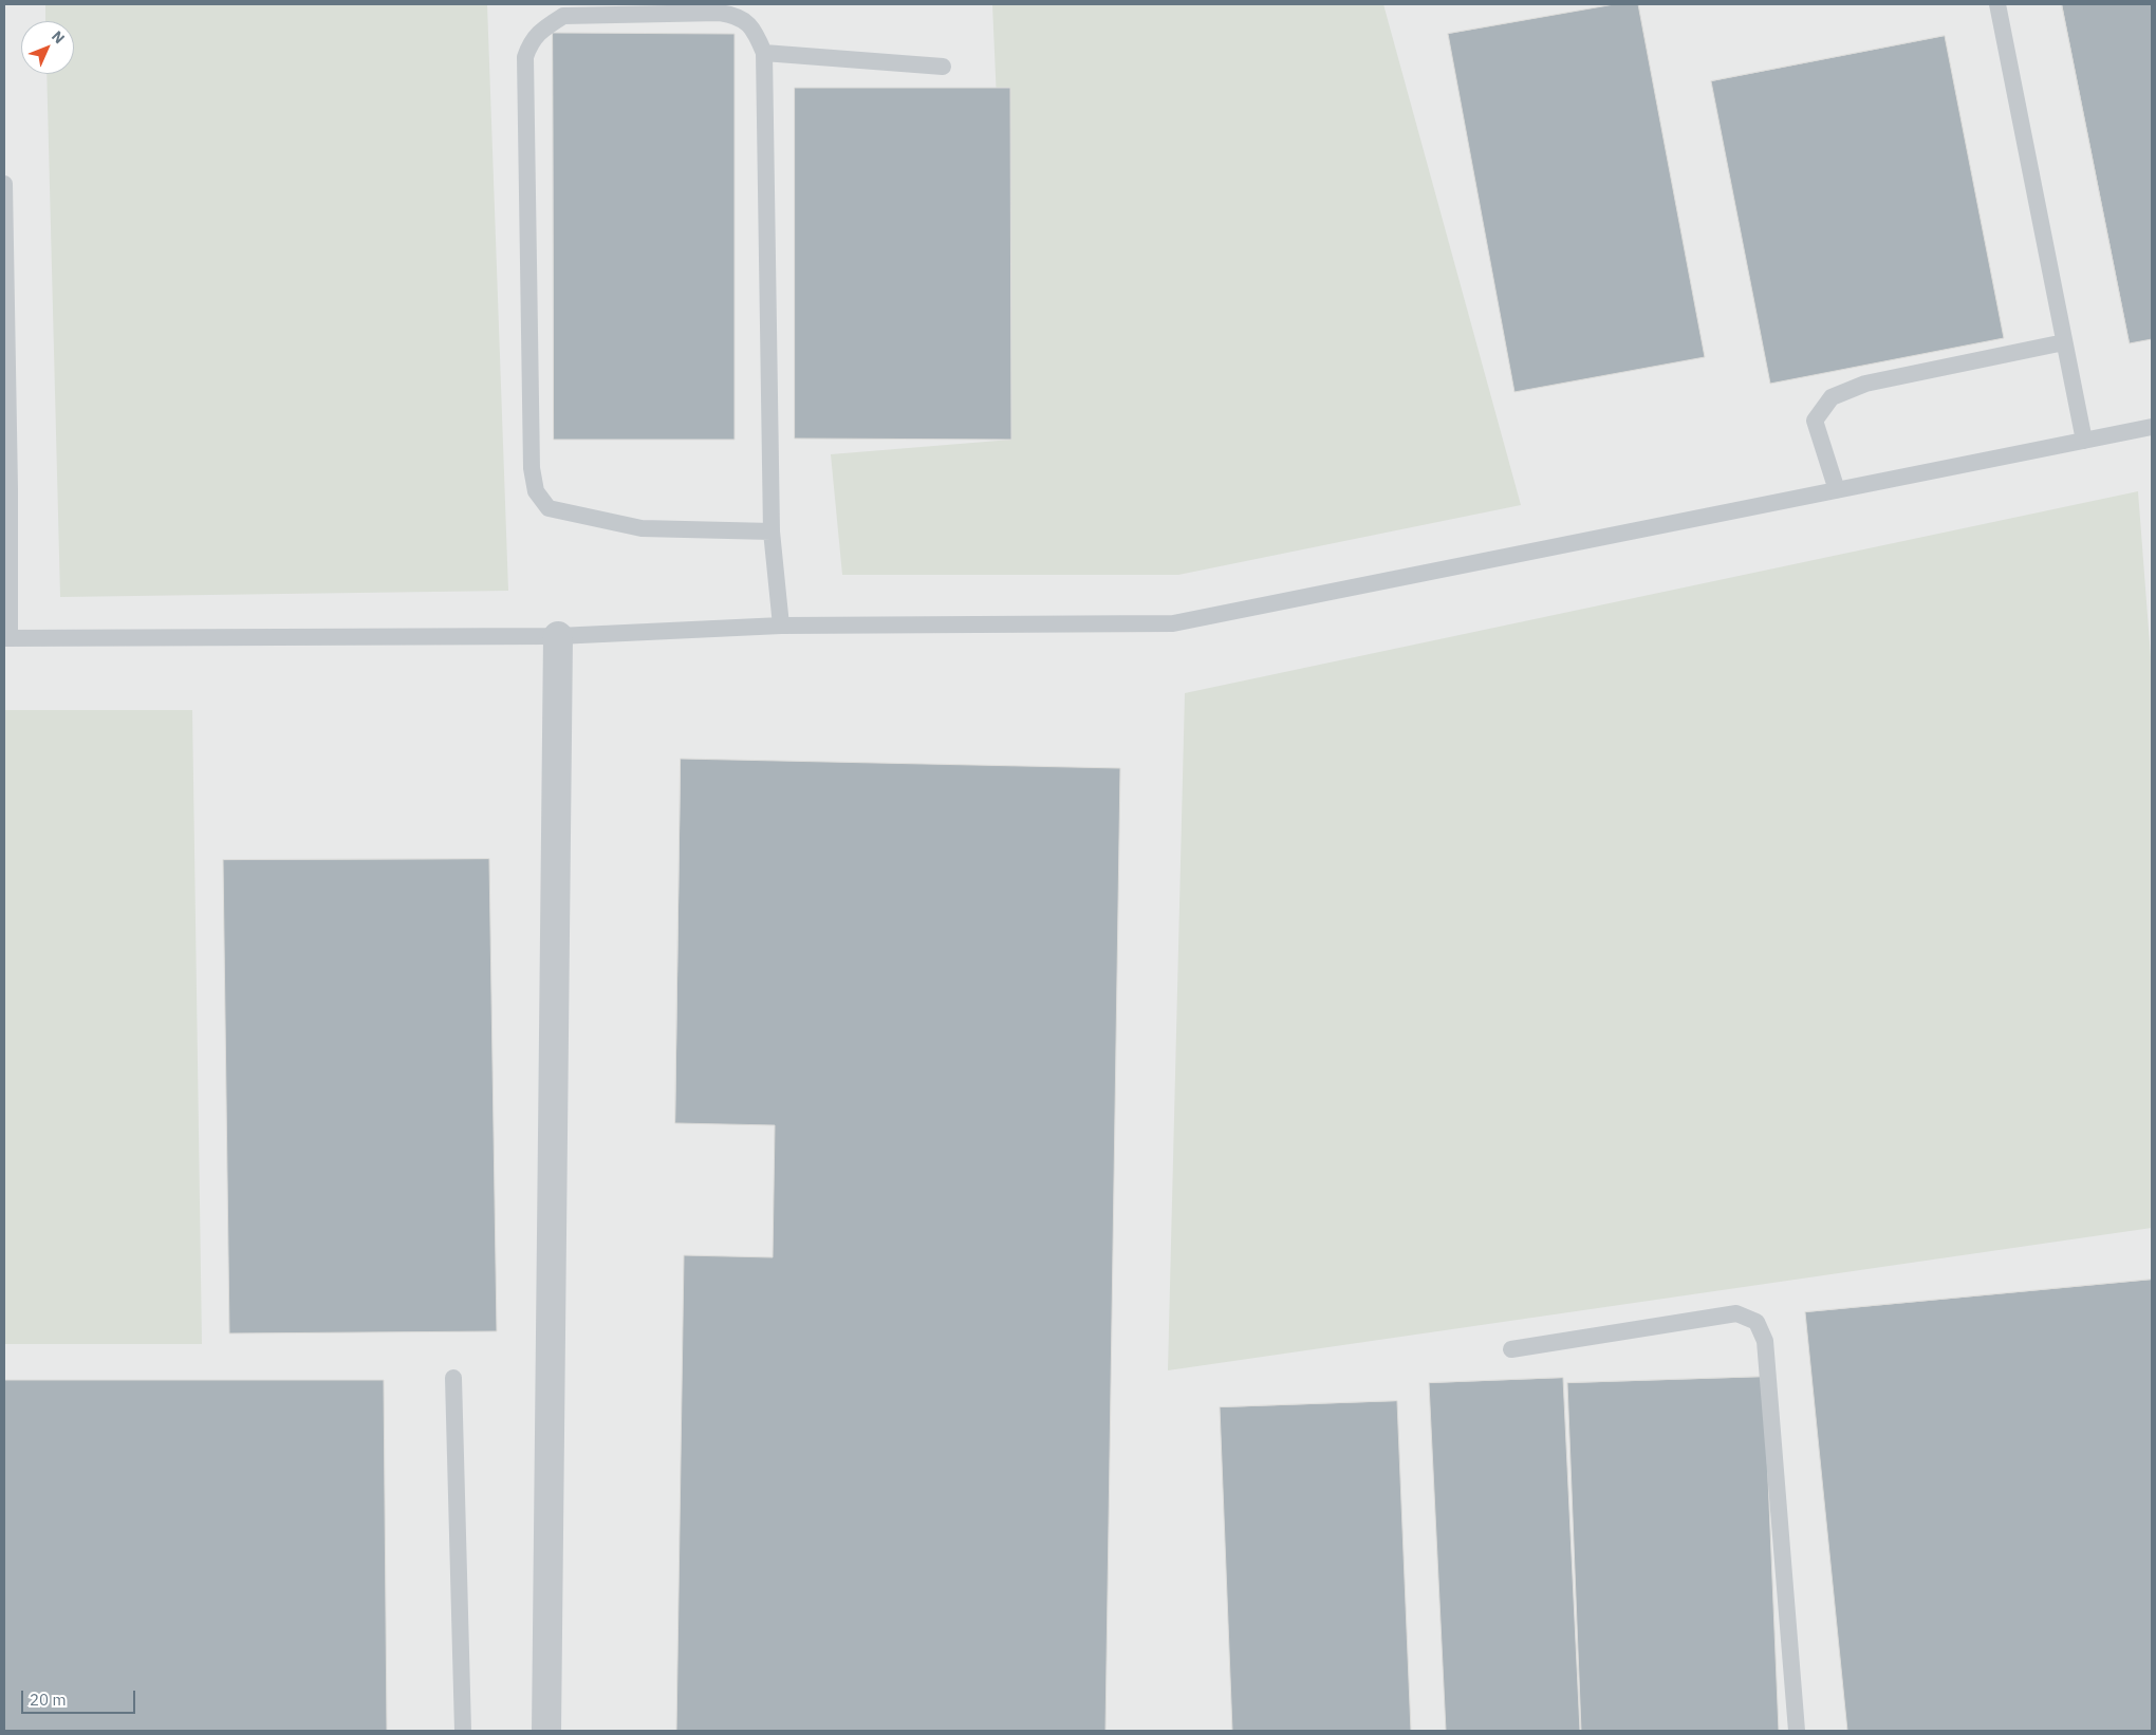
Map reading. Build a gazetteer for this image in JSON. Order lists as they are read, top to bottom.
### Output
{
  "scale_bar": "20 m",
  "north": "top right"
}
